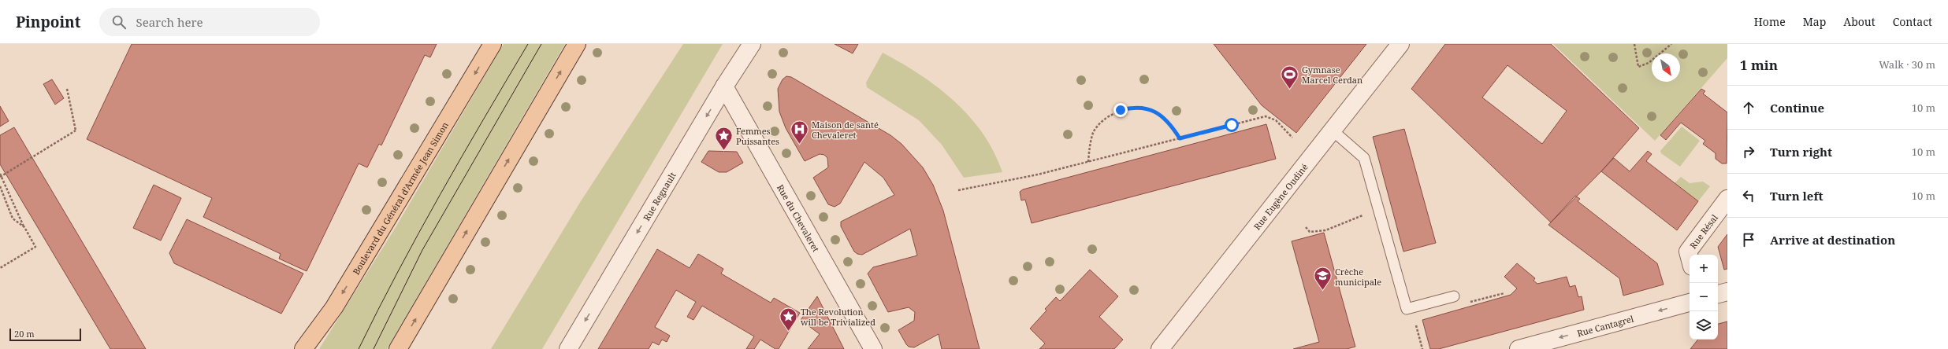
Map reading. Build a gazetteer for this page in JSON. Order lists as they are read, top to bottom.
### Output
{
  "streets": {
    "main road": ["Boulevard du Général d'Armée Jean Simon"],
    "street": [
      "Rue Regnault",
      "Rue Eugène Oudiné",
      "Rue du Chevaleret",
      "Rue Résal",
      "Rue Cantagrel"
    ]
  },
  "crossings": [
    ["Rue Regnault", "Rue du Chevaleret"]
  ],
  "one_way": ["Rue Regnault", "Rue Cantagrel"],
  "places": {
    "sports": ["Gymnase Marcel Cerdan"],
    "hospital": ["Maison de santé Chevaleret"],
    "place": ["Femmes Puissantes", "The Revolution will be Trivialized"],
    "school or university": ["Crèche municipale"]
  },
  "scale_bar": "20 m",
  "north": "bottom right",
  "page": {
    "header": "Pinpoint",
    "search": "Search here",
    "nav": [
      "Home",
      "Map",
      "About",
      "Contact"
    ],
    "heading": ["1 min", "Walk · 30 m"],
    "list": [
      ["Continue", "10 m"],
      ["Turn right", "10 m"],
      ["Turn left", "10 m"],
      "Arrive at destination"
    ],
    "map_buttons": ["+", "−"],
    "scale": "20 m"
  }
}
